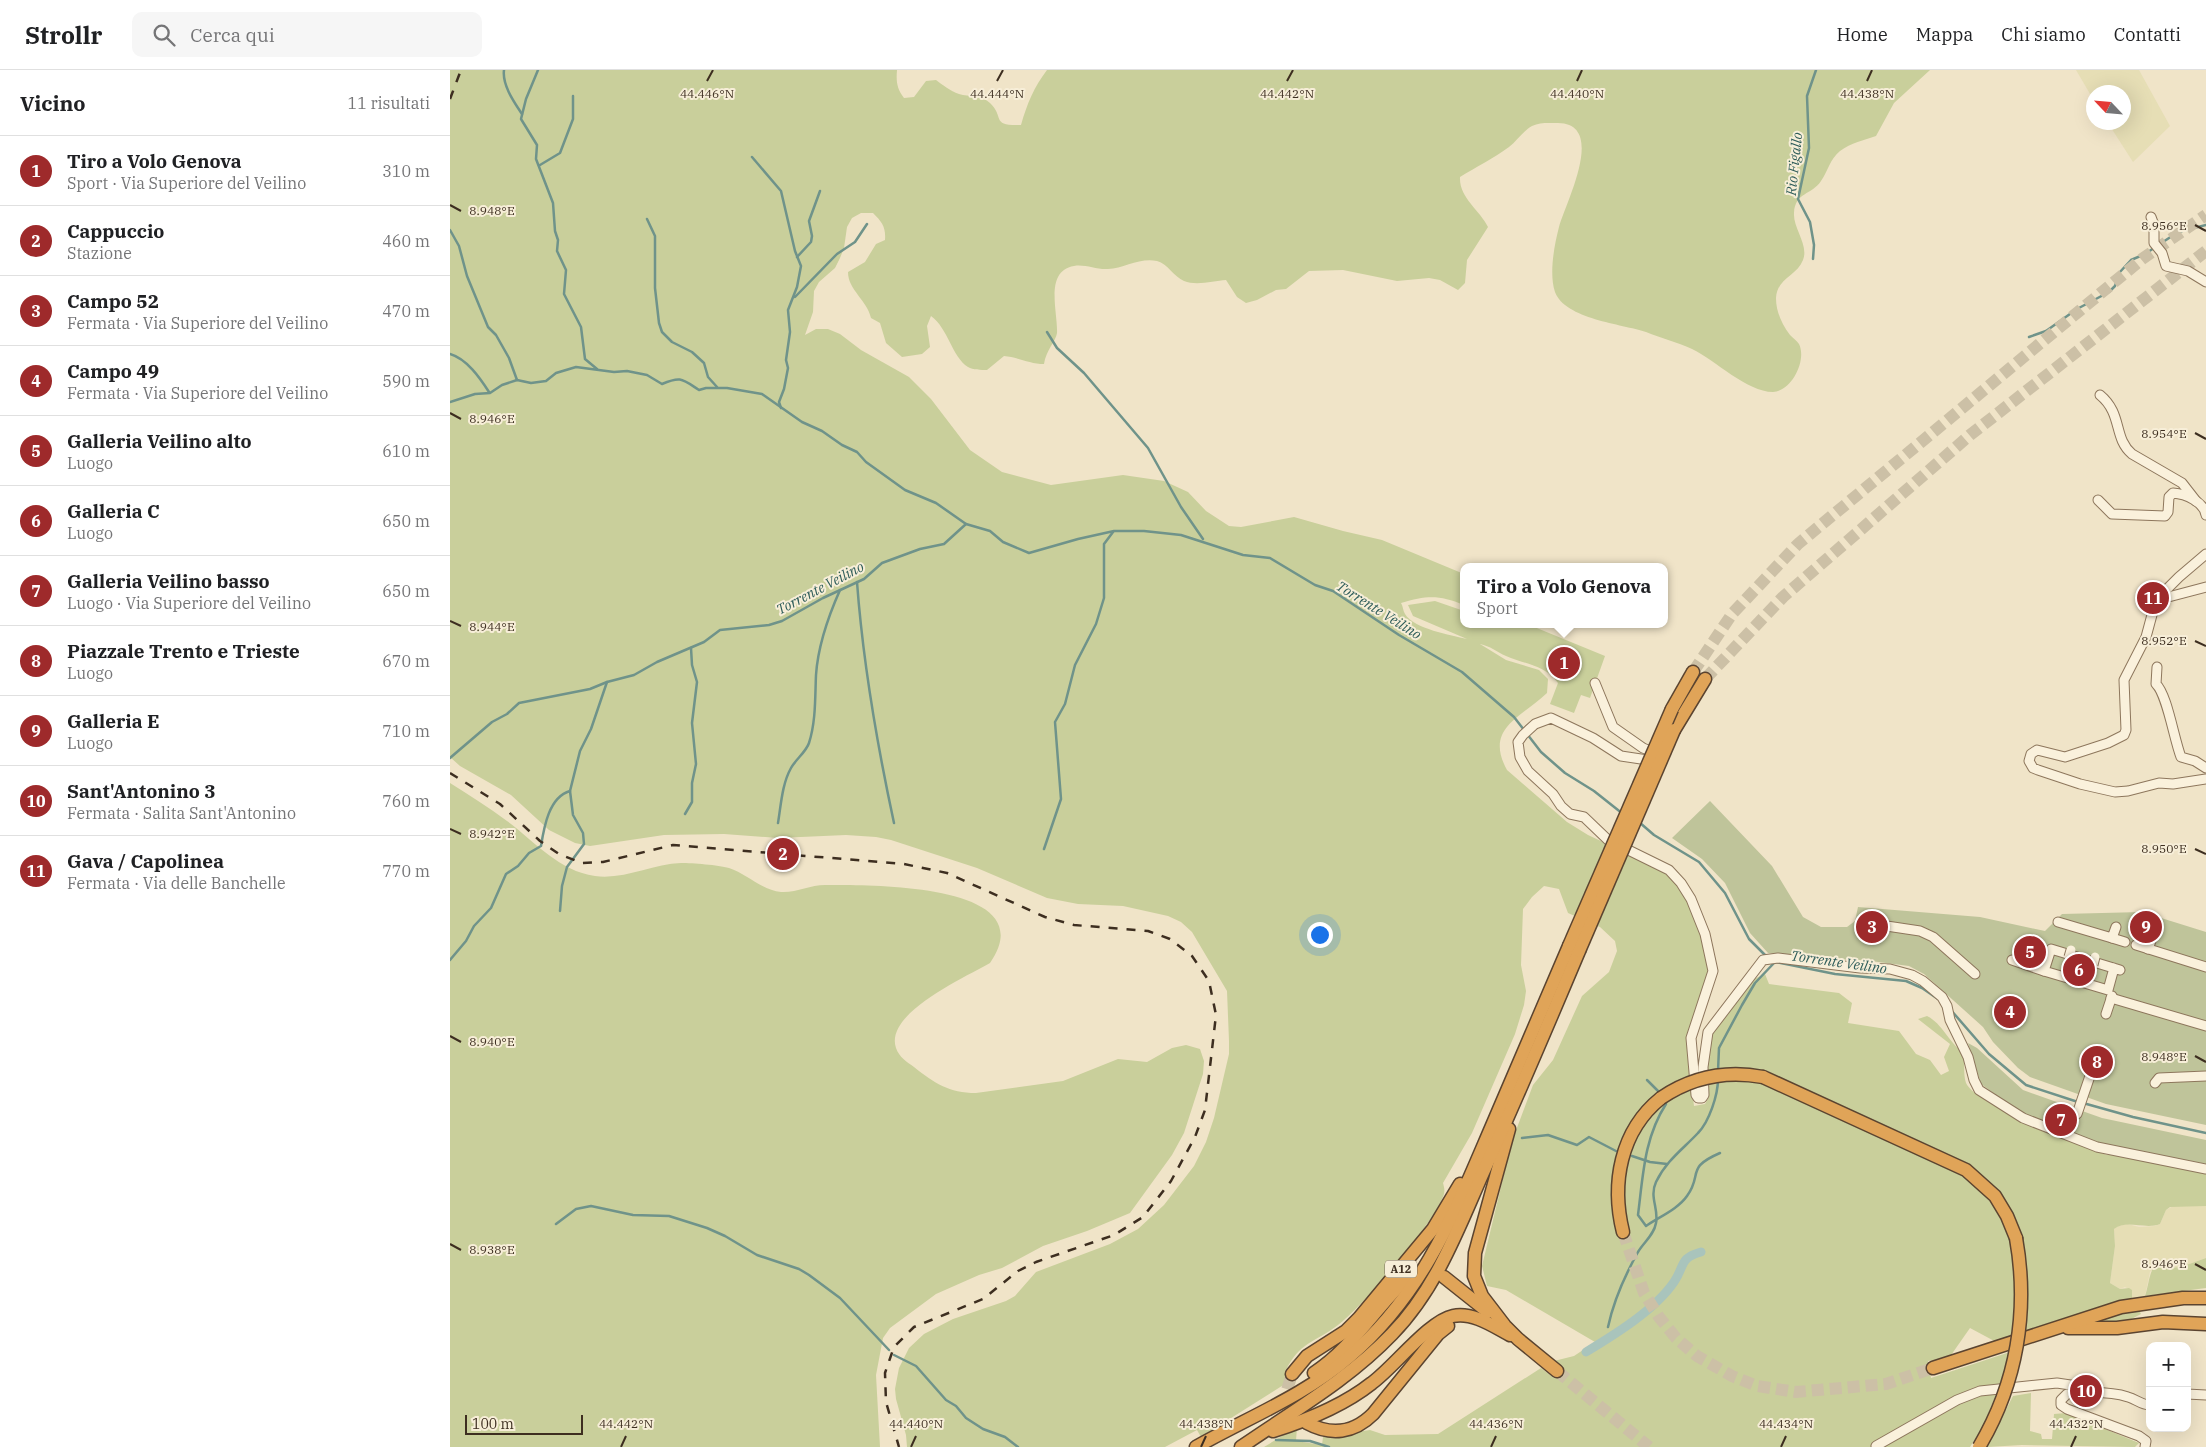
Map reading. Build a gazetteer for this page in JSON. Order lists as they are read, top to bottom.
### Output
{
  "streets": {
    "highway": ["A12"]
  },
  "water": ["Rio Figallo", "Torrente Veilino"],
  "scale_bar": "100 m",
  "north": "top left",
  "page": {
    "header": "Strollr",
    "search": "Cerca qui",
    "nav": [
      "Home",
      "Mappa",
      "Chi siamo",
      "Contatti"
    ],
    "heading": ["Vicino", "11 risultati"],
    "list": [
      {
        "mark": "1",
        "name": "Tiro a Volo Genova",
        "note": "Sport · Via Superiore del Veilino",
        "value": "310 m"
      },
      {
        "mark": "2",
        "name": "Cappuccio",
        "note": "Stazione",
        "value": "460 m"
      },
      {
        "mark": "3",
        "name": "Campo 52",
        "note": "Fermata · Via Superiore del Veilino",
        "value": "470 m"
      },
      {
        "mark": "4",
        "name": "Campo 49",
        "note": "Fermata · Via Superiore del Veilino",
        "value": "590 m"
      },
      {
        "mark": "5",
        "name": "Galleria Veilino alto",
        "note": "Luogo",
        "value": "610 m"
      },
      {
        "mark": "6",
        "name": "Galleria C",
        "note": "Luogo",
        "value": "650 m"
      },
      {
        "mark": "7",
        "name": "Galleria Veilino basso",
        "note": "Luogo · Via Superiore del Veilino",
        "value": "650 m"
      },
      {
        "mark": "8",
        "name": "Piazzale Trento e Trieste",
        "note": "Luogo",
        "value": "670 m"
      },
      {
        "mark": "9",
        "name": "Galleria E",
        "note": "Luogo",
        "value": "710 m"
      },
      {
        "mark": "10",
        "name": "Sant'Antonino 3",
        "note": "Fermata · Salita Sant'Antonino",
        "value": "760 m"
      },
      {
        "mark": "11",
        "name": "Gava / Capolinea",
        "note": "Fermata · Via delle Banchelle",
        "value": "770 m"
      }
    ],
    "popup": ["Tiro a Volo Genova", "Sport"],
    "pins": [
      "11",
      "1",
      "2",
      "3",
      "9",
      "5",
      "6",
      "4",
      "8",
      "7",
      "10"
    ],
    "map_buttons": ["+", "−"],
    "scale": "100 m"
  },
  "coordinates": [
    "44.446°N",
    "44.444°N",
    "44.442°N",
    "44.440°N",
    "44.438°N",
    "8.948°E",
    "8.956°E",
    "8.946°E",
    "8.954°E",
    "8.944°E",
    "8.952°E",
    "8.942°E",
    "8.950°E",
    "8.940°E",
    "8.938°E",
    "44.436°N",
    "44.434°N",
    "44.432°N"
  ]
}
